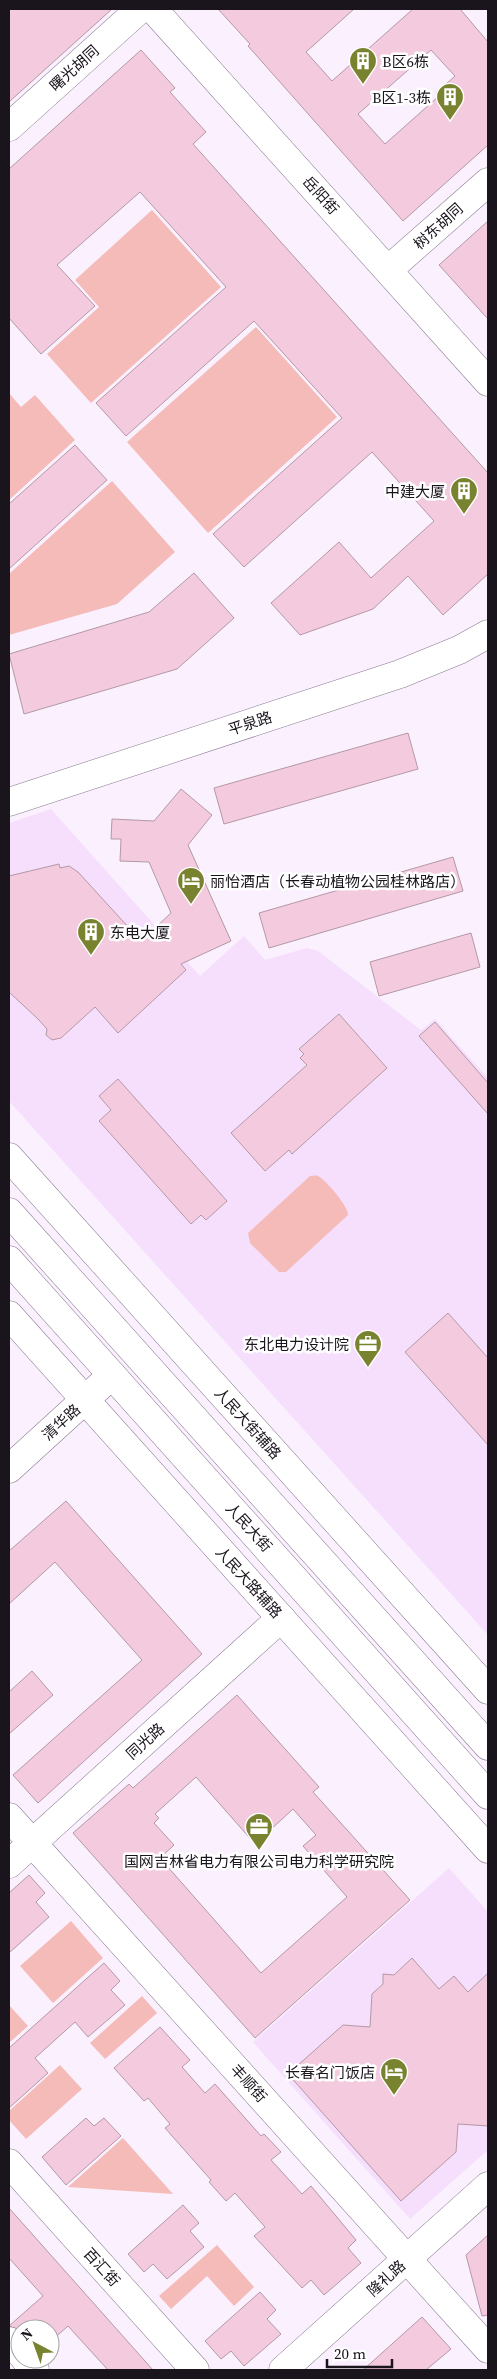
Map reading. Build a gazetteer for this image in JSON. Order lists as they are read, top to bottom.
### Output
{
  "streets": {
    "street": [
      "曙光胡同",
      "岳阳街",
      "树东胡同",
      "平泉路",
      "清华路",
      "人民大街辅路",
      "人民大街",
      "人民大路辅路",
      "同光路",
      "丰顺街",
      "百汇街",
      "隆礼路"
    ]
  },
  "crossings": [
    ["岳阳街", "树东胡同"],
    ["清华路", "人民大街"],
    ["清华路", "人民大路辅路"],
    ["人民大路辅路", "同光路"],
    ["同光路", "丰顺街"],
    ["丰顺街", "隆礼路"]
  ],
  "places": {
    "building": [
      "B区6栋",
      "B区1-3栋",
      "中建大厦",
      "东电大厦"
    ],
    "hotel": ["丽怡酒店（长春动植物公园桂林路店）", "长春名门饭店"],
    "office": ["东北电力设计院", "国网吉林省电力有限公司电力科学研究院"]
  },
  "scale_bar": "20 m",
  "north": "top left"
}
